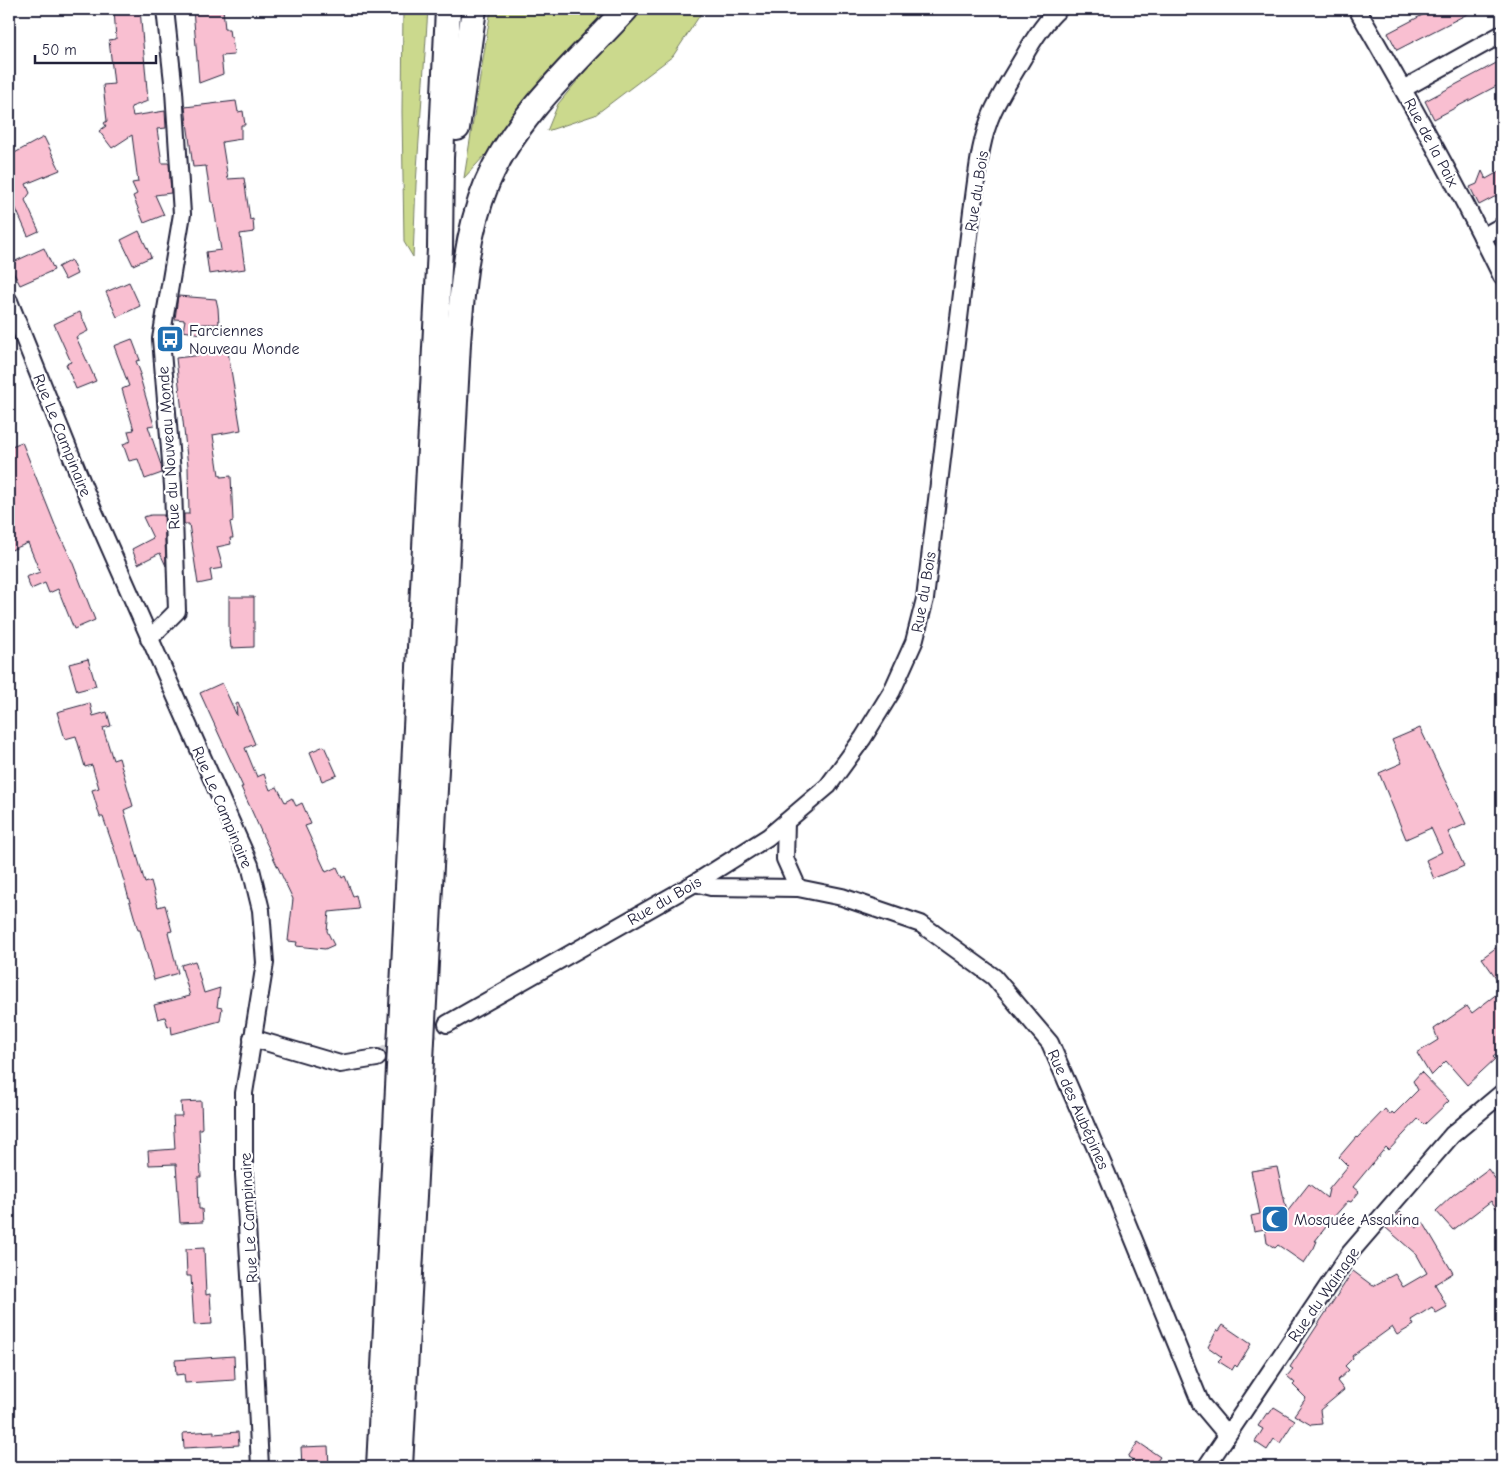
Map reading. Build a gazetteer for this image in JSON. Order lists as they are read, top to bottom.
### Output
{
  "streets": {
    "street": [
      "Rue de la Paix",
      "Rue du Bois",
      "Rue Le Campinaire",
      "Rue du Nouveau Monde",
      "Rue des Aubépines",
      "Rue du Wainage"
    ]
  },
  "crossings": [
    ["Rue du Bois", "Rue des Aubépines"],
    ["Rue Le Campinaire", "Rue du Nouveau Monde"],
    ["Rue des Aubépines", "Rue du Wainage"]
  ],
  "places": {
    "bus stop": ["Farciennes Nouveau Monde"],
    "mosque": ["Mosquée Assakina"]
  },
  "scale_bar": "50 m"
}
